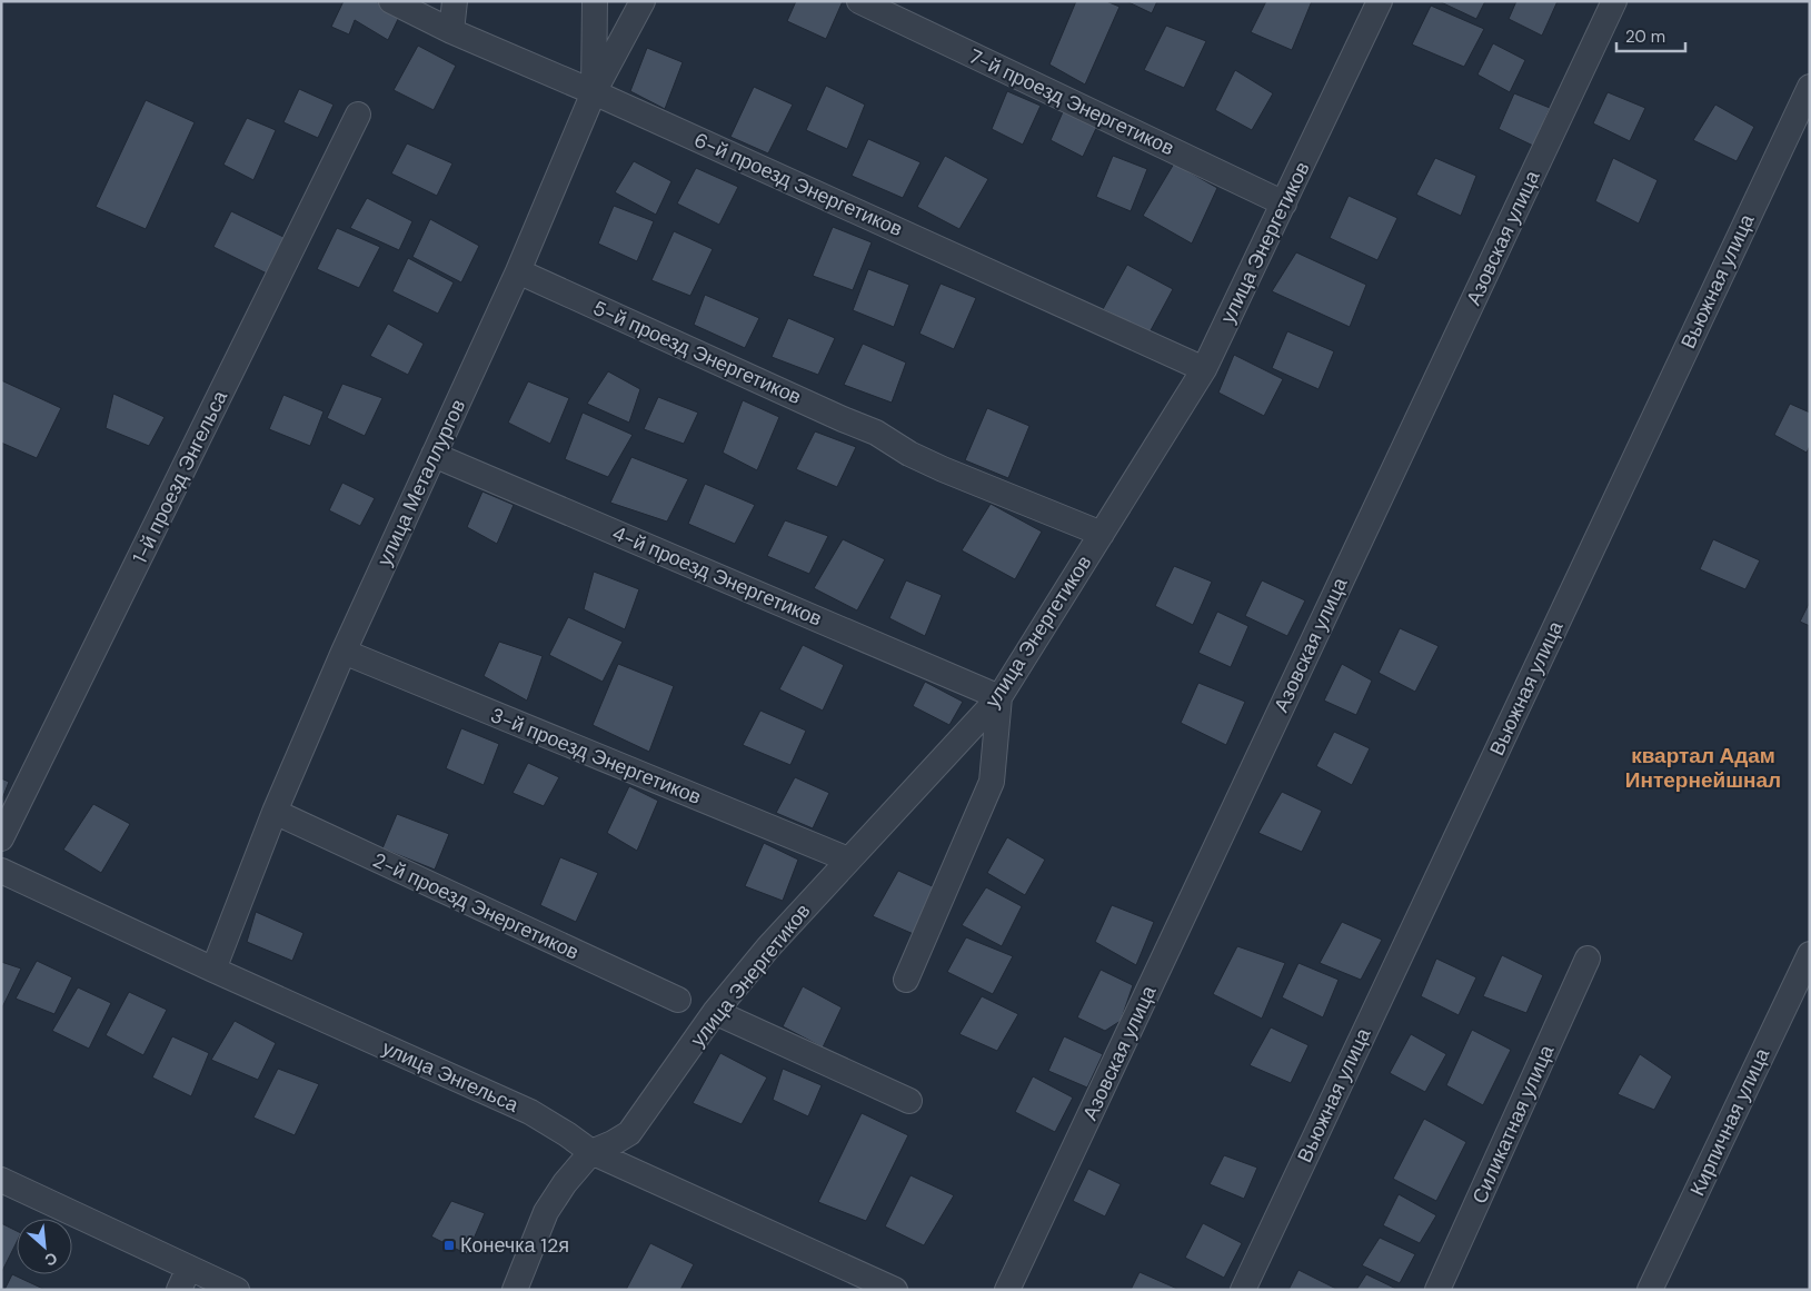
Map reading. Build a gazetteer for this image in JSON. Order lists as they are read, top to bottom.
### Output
{
  "streets": {
    "street": [
      "7-й проезд Энергетиков",
      "6-й проезд Энергетиков",
      "Азовская улица",
      "улица Энергетиков",
      "Вьюжная улица",
      "5-й проезд Энергетиков",
      "1-й проезд Энгельса",
      "улица Металлургов",
      "4-й проезд Энергетиков",
      "3-й проезд Энергетиков",
      "2-й проезд Энергетиков",
      "улица Энгельса",
      "Кирпичная улица",
      "Силикатная улица"
    ]
  },
  "crossings": [
    ["7-й проезд Энергетиков", "улица Энергетиков"],
    ["6-й проезд Энергетиков", "улица Энергетиков"],
    ["6-й проезд Энергетиков", "улица Металлургов"],
    ["улица Энергетиков", "5-й проезд Энергетиков"],
    ["улица Энергетиков", "4-й проезд Энергетиков"],
    ["улица Энергетиков", "3-й проезд Энергетиков"],
    ["улица Энергетиков", "улица Энгельса"],
    ["5-й проезд Энергетиков", "улица Металлургов"],
    ["улица Металлургов", "4-й проезд Энергетиков"],
    ["улица Металлургов", "3-й проезд Энергетиков"],
    ["улица Металлургов", "2-й проезд Энергетиков"],
    ["улица Металлургов", "улица Энгельса"]
  ],
  "districts": ["квартал Адам Интернейшнал"],
  "places": {
    "transit": ["Конечка 12я"]
  },
  "scale_bar": "20 m",
  "north": "bottom right"
}
